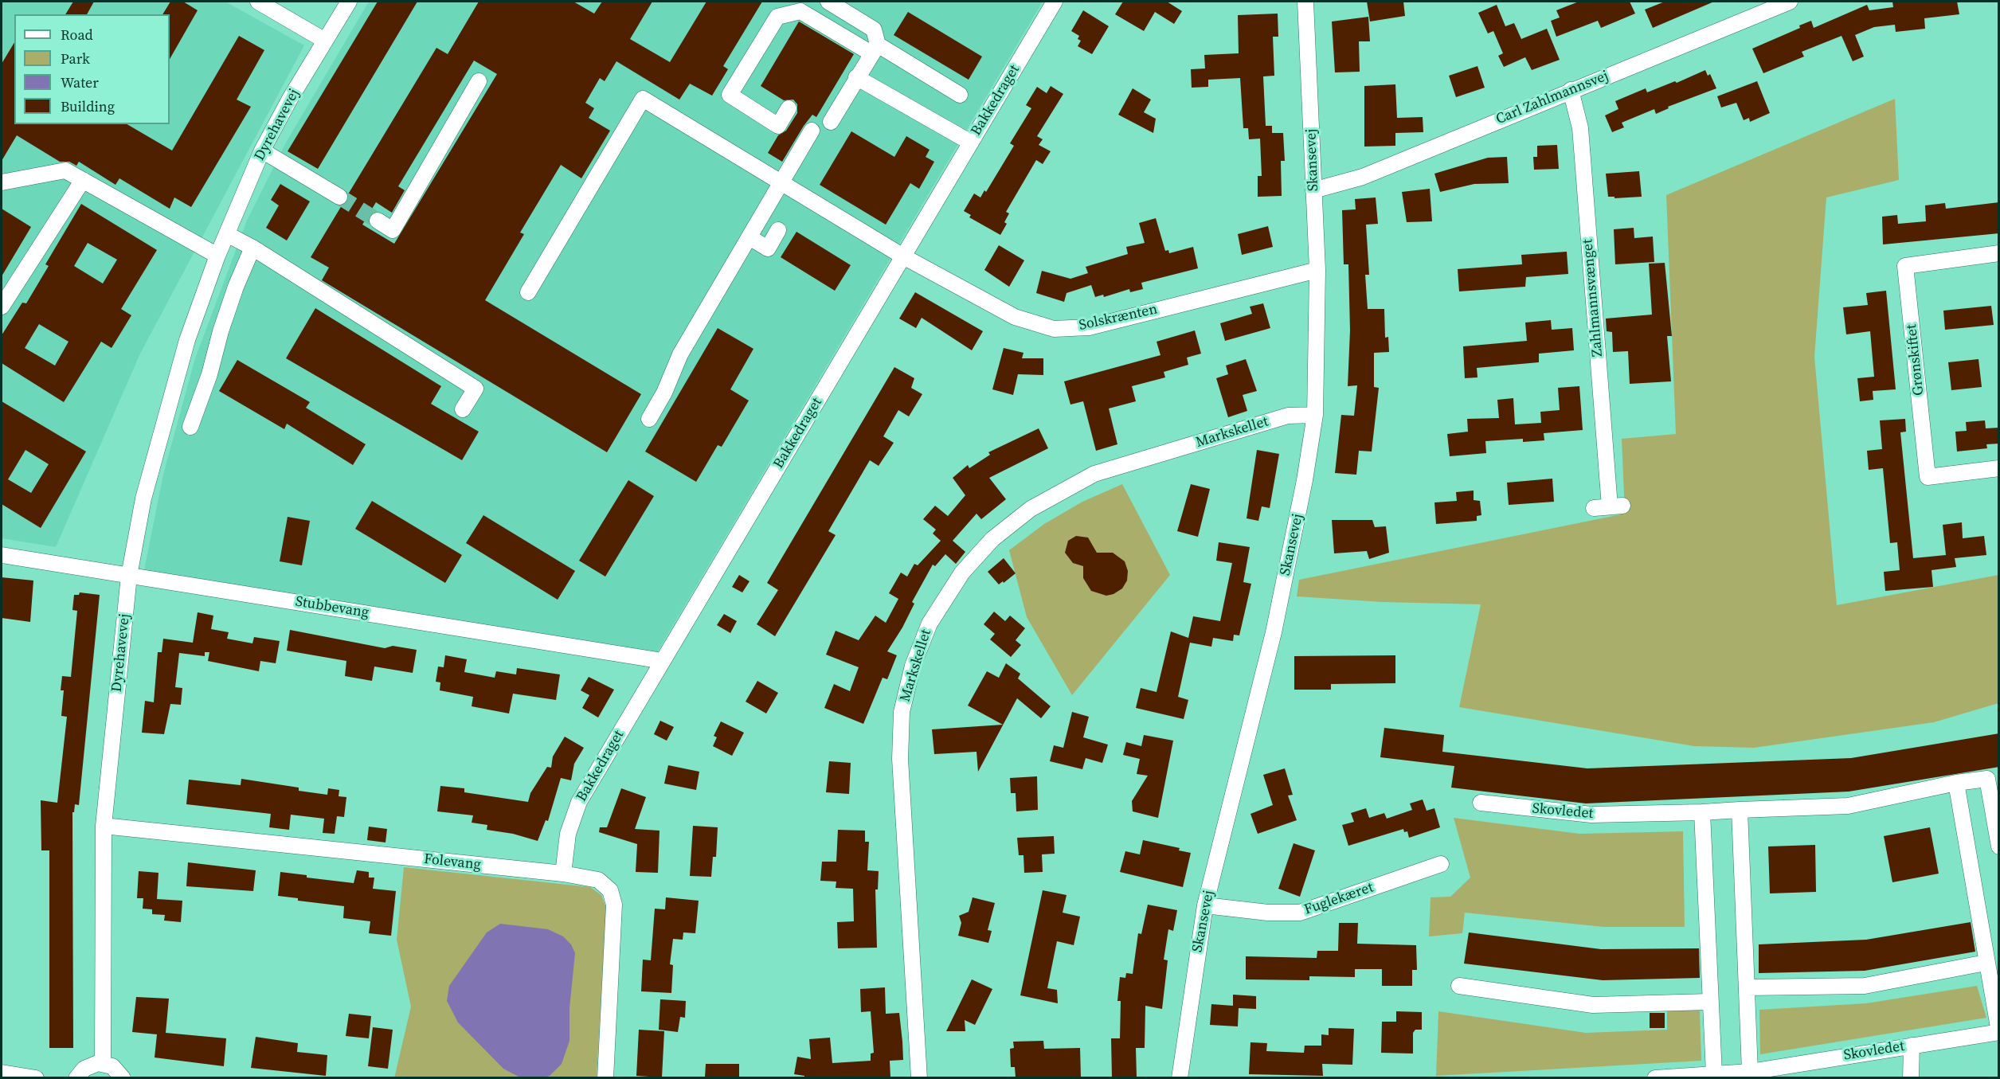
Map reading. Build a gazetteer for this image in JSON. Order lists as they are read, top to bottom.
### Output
{
  "streets": {
    "street": [
      "Carl Zahlmannsvej",
      "Bakkedraget",
      "Dyrehavevej",
      "Skansevej",
      "Zahlmannsvænget",
      "Solskrænten",
      "Grønskiftet",
      "Markskellet",
      "Stubbevang",
      "Skovledet",
      "Folevang",
      "Fuglekæret"
    ]
  },
  "crossings": [
    ["Carl Zahlmannsvej", "Skansevej"],
    ["Carl Zahlmannsvej", "Zahlmannsvænget"],
    ["Bakkedraget", "Solskrænten"],
    ["Bakkedraget", "Stubbevang"],
    ["Bakkedraget", "Folevang"],
    ["Dyrehavevej", "Stubbevang"],
    ["Dyrehavevej", "Folevang"],
    ["Skansevej", "Solskrænten"],
    ["Skansevej", "Markskellet"],
    ["Skansevej", "Fuglekæret"]
  ],
  "legend": [
    "Road",
    "Park",
    "Water",
    "Building"
  ]
}
